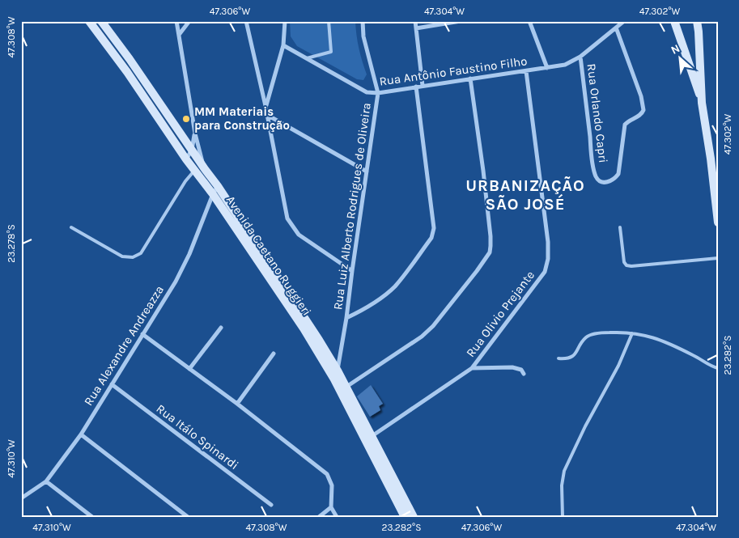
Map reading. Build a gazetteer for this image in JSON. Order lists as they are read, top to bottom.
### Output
{
  "streets": {
    "main road": ["Avenida Caetano Ruggieri"],
    "street": [
      "Rua Antônio Faustino Filho",
      "Rua Orlando Capri",
      "Rua Luiz Alberto Rodrigues de Oliveira",
      "Rua Olivio Prejante",
      "Rua Alexandre Andreazza",
      "Rua Itálo Spinardi"
    ]
  },
  "crossings": [
    ["Rua Antônio Faustino Filho", "Rua Orlando Capri"],
    ["Rua Antônio Faustino Filho", "Rua Luiz Alberto Rodrigues de Oliveira"],
    ["Rua Antônio Faustino Filho", "Rua Olivio Prejante"],
    ["Rua Luiz Alberto Rodrigues de Oliveira", "Avenida Caetano Ruggieri"],
    ["Avenida Caetano Ruggieri", "Rua Olivio Prejante"],
    ["Avenida Caetano Ruggieri", "Rua Alexandre Andreazza"],
    ["Rua Alexandre Andreazza", "Rua Itálo Spinardi"]
  ],
  "districts": ["URBANIZAÇÃO SÃO JOSÉ"],
  "places": ["MM Materiais para Construção"],
  "north": "top left",
  "coordinates": [
    "47.306°W",
    "47.304°W",
    "47.302°W",
    "47.308°W",
    "23.278°S",
    "23.282°S",
    "47.310°W"
  ]
}
